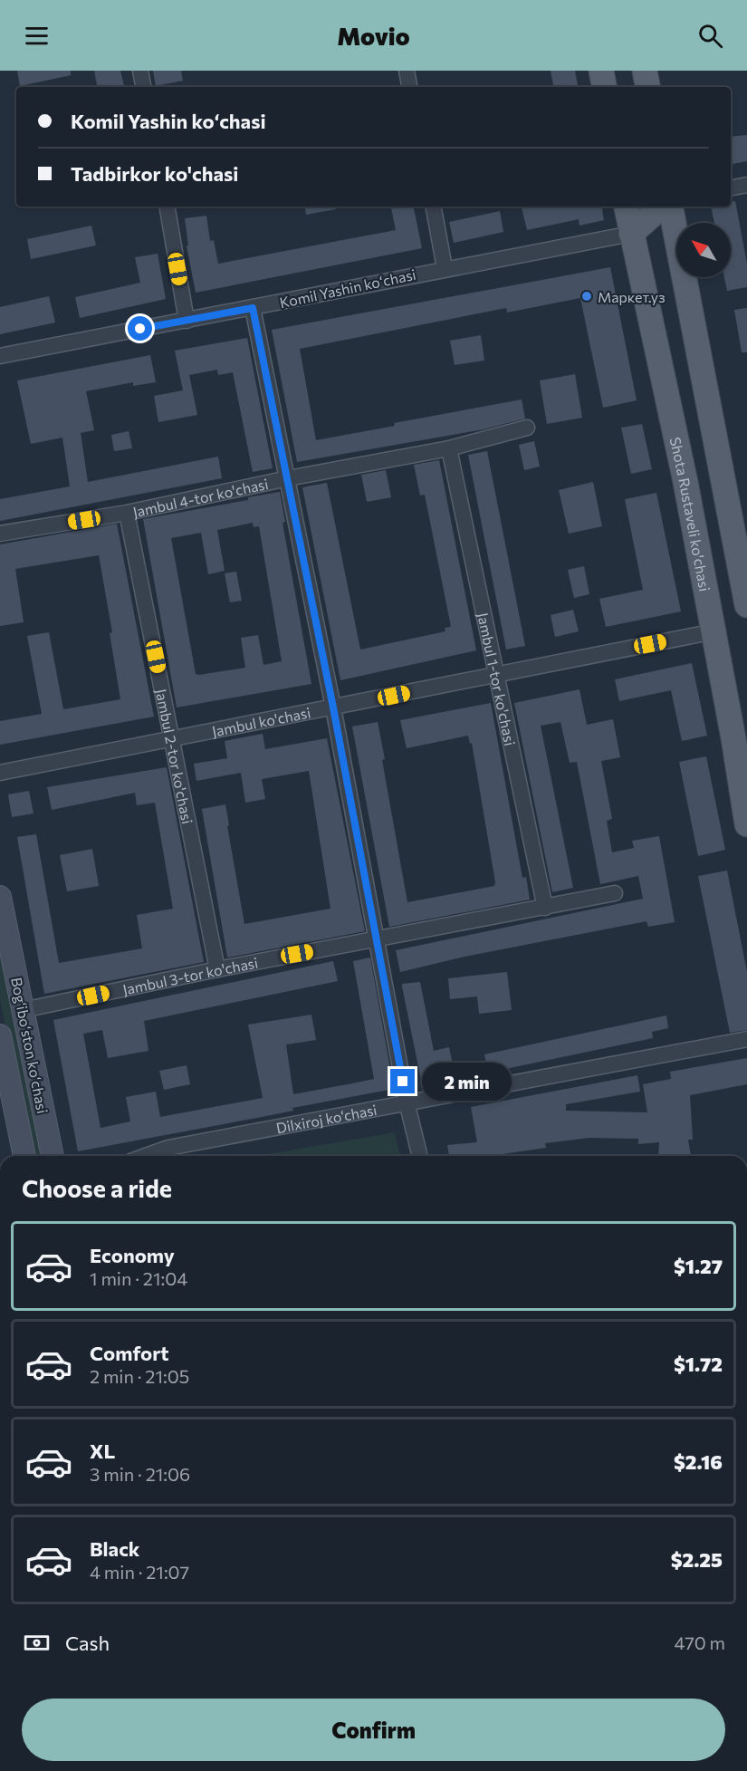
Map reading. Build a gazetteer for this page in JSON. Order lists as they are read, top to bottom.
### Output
{
  "streets": {
    "main road": ["Shota Rustaveli ko'chasi"],
    "street": [
      "Komil Yashin koʻchasi",
      "Jambul 4-tor ko'chasi",
      "Jambul 1-tor ko'chasi",
      "Jambul ko'chasi",
      "Jambul 2-tor ko'chasi",
      "Jambul 3-tor ko'chasi",
      "Bogʻiboʻston koʻchasi",
      "Dilxiroj ko‘chasi"
    ]
  },
  "crossings": [
    ["Komil Yashin koʻchasi", "Shota Rustaveli ko'chasi"],
    ["Jambul 4-tor ko'chasi", "Jambul 1-tor ko'chasi"],
    ["Jambul 4-tor ko'chasi", "Jambul 2-tor ko'chasi"],
    ["Shota Rustaveli ko'chasi", "Jambul ko'chasi"],
    ["Jambul 1-tor ko'chasi", "Jambul ko'chasi"],
    ["Jambul 1-tor ko'chasi", "Jambul 3-tor ko'chasi"],
    ["Jambul ko'chasi", "Jambul 2-tor ko'chasi"],
    ["Jambul 2-tor ko'chasi", "Jambul 3-tor ko'chasi"],
    ["Jambul 3-tor ko'chasi", "Bogʻiboʻston koʻchasi"]
  ],
  "places": ["Маркет.уз"],
  "north": "top left",
  "page": {
    "header": "Movio",
    "banner": ["Komil Yashin koʻchasi", "Tadbirkor ko'chasi"],
    "bubble": "2 min",
    "heading": "Choose a ride",
    "list": [
      {
        "name": "Economy",
        "note": "1 min · 21:04",
        "value": "$1.27"
      },
      {
        "name": "Comfort",
        "note": "2 min · 21:05",
        "value": "$1.72"
      },
      {
        "name": "XL",
        "note": "3 min · 21:06",
        "value": "$2.16"
      },
      {
        "name": "Black",
        "note": "4 min · 21:07",
        "value": "$2.25"
      }
    ],
    "pay": ["Cash", "470 m"],
    "buttons": "Confirm"
  }
}
